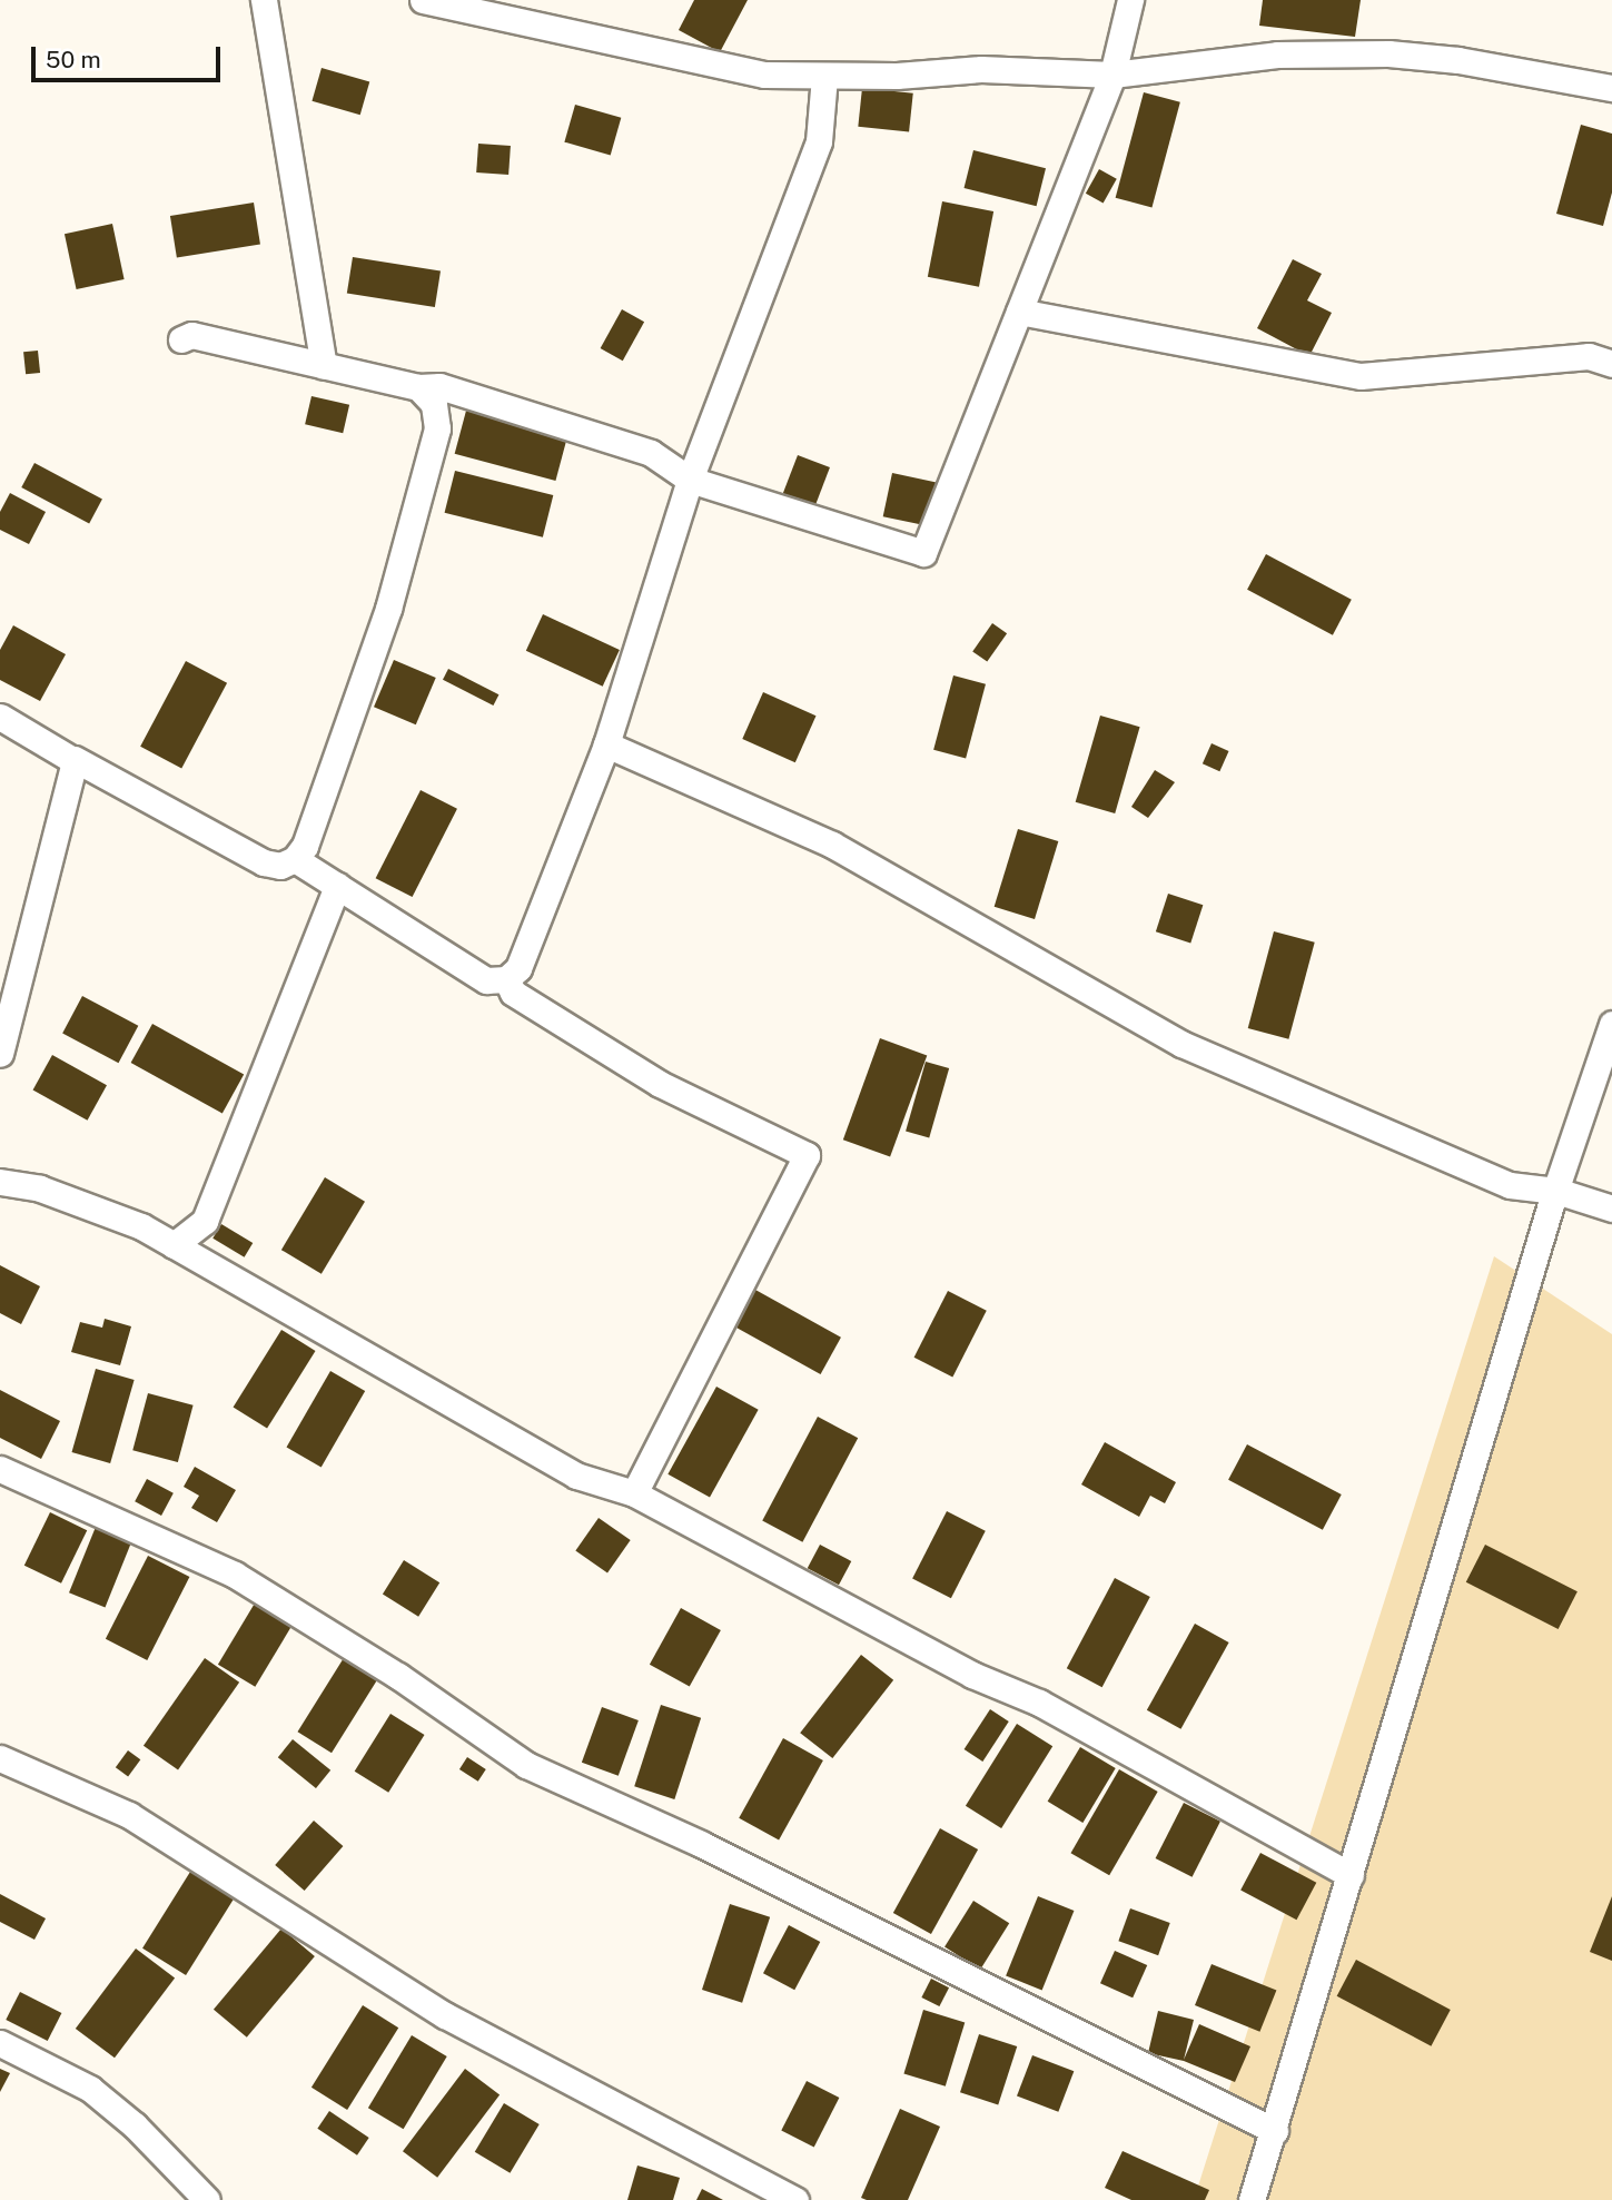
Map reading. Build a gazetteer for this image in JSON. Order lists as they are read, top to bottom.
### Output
{
  "scale_bar": "50 m"
}
